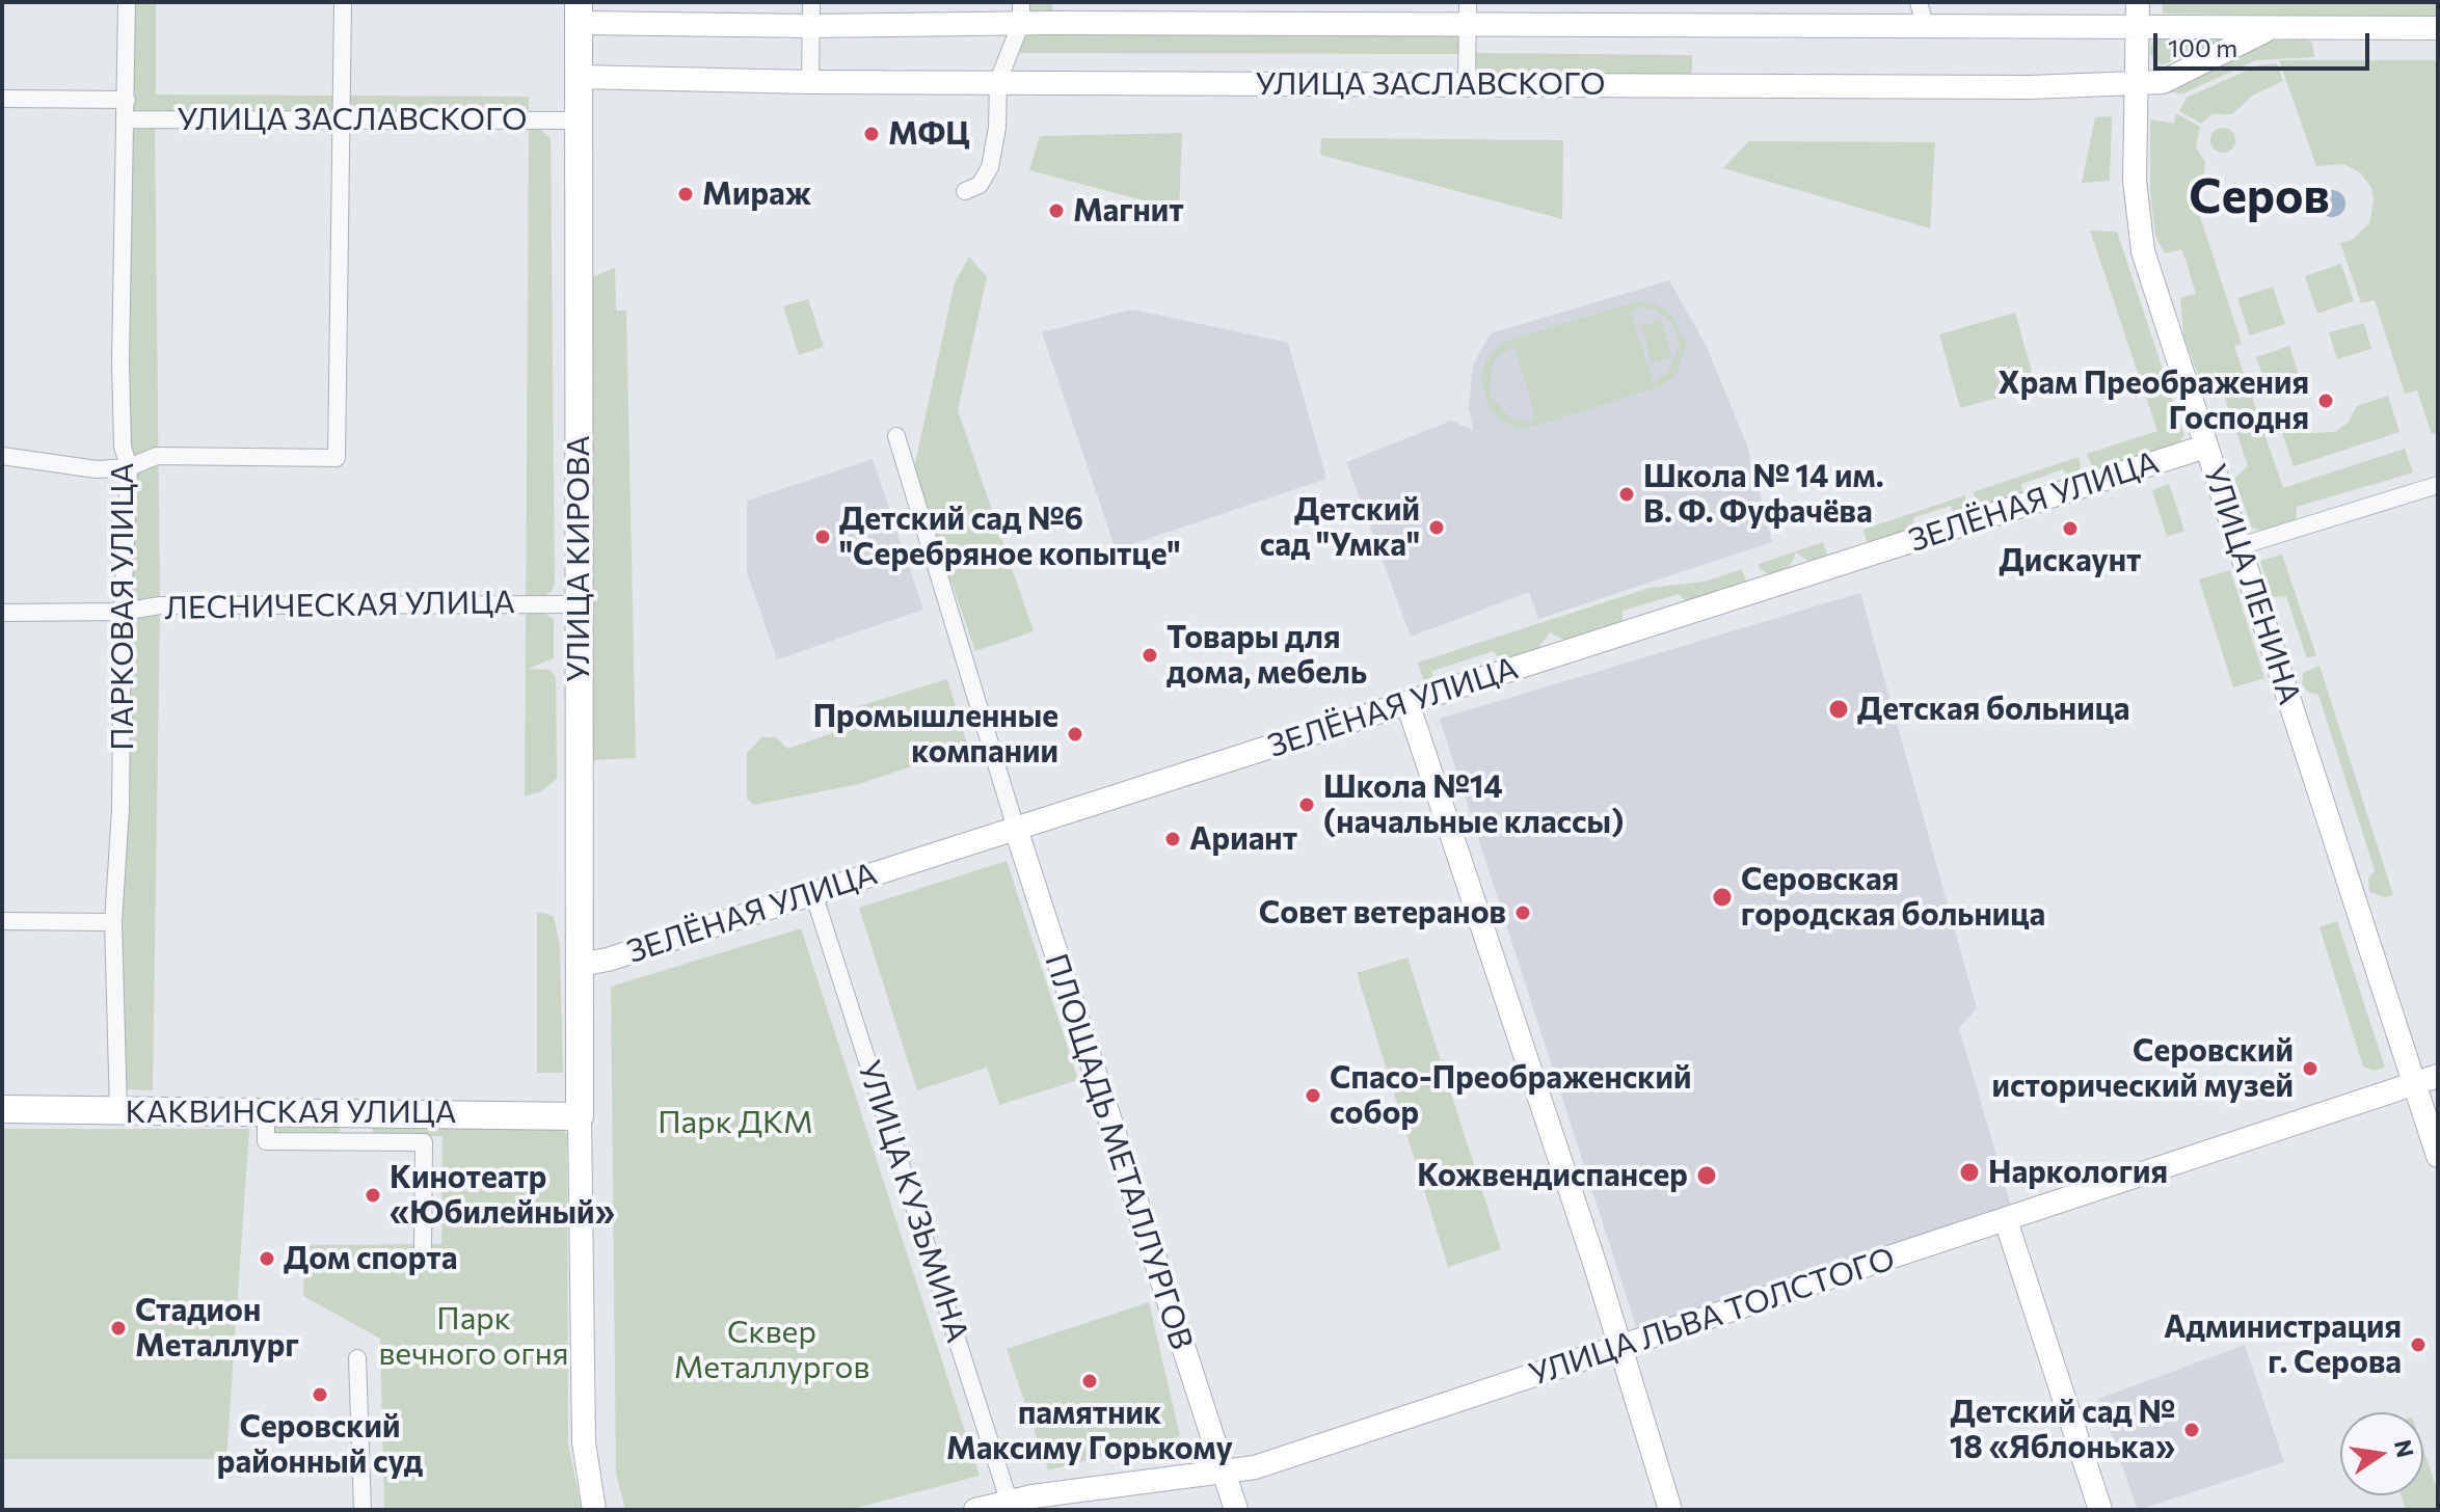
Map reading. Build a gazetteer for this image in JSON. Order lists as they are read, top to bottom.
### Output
{
  "streets": {
    "main road": ["УЛИЦА КИРОВА", "КАКВИНСКАЯ УЛИЦА"],
    "street": [
      "УЛИЦА ЗАСЛАВСКОГО",
      "ЗЕЛЁНАЯ УЛИЦА",
      "УЛИЦА ЛЕНИНА",
      "ЛЕСНИЧЕСКАЯ УЛИЦА",
      "ПАРКОВАЯ УЛИЦА",
      "ПЛОЩАДЬ МЕТАЛЛУРГОВ",
      "УЛИЦА КУЗЬМИНА",
      "УЛИЦА ЛЬВА ТОЛСТОГО"
    ]
  },
  "crossings": [
    ["УЛИЦА ЗАСЛАВСКОГО", "УЛИЦА КИРОВА"],
    ["УЛИЦА ЗАСЛАВСКОГО", "УЛИЦА ЛЕНИНА"],
    ["УЛИЦА ЗАСЛАВСКОГО", "ПАРКОВАЯ УЛИЦА"],
    ["ЗЕЛЁНАЯ УЛИЦА", "УЛИЦА КИРОВА"],
    ["ЗЕЛЁНАЯ УЛИЦА", "УЛИЦА ЛЕНИНА"],
    ["ЗЕЛЁНАЯ УЛИЦА", "ПЛОЩАДЬ МЕТАЛЛУРГОВ"],
    ["ЗЕЛЁНАЯ УЛИЦА", "УЛИЦА КУЗЬМИНА"],
    ["УЛИЦА КИРОВА", "ЛЕСНИЧЕСКАЯ УЛИЦА"],
    ["УЛИЦА КИРОВА", "КАКВИНСКАЯ УЛИЦА"],
    ["УЛИЦА ЛЕНИНА", "УЛИЦА ЛЬВА ТОЛСТОГО"],
    ["ЛЕСНИЧЕСКАЯ УЛИЦА", "ПАРКОВАЯ УЛИЦА"],
    ["ПАРКОВАЯ УЛИЦА", "КАКВИНСКАЯ УЛИЦА"],
    ["ПЛОЩАДЬ МЕТАЛЛУРГОВ", "УЛИЦА ЛЬВА ТОЛСТОГО"],
    ["УЛИЦА КУЗЬМИНА", "УЛИЦА ЛЬВА ТОЛСТОГО"]
  ],
  "districts": ["Серов"],
  "parks": ["Парк ДКМ", "Парк вечного огня", "Сквер Металлургов"],
  "places": [
    "МФЦ",
    "Мираж",
    "Магнит",
    "Храм Преображения Господня",
    "Школа № 14 им. В. Ф. Фуфачёва",
    "Детский сад \"Умка\"",
    "Дискаунт",
    "Детский сад №6 \"Серебряное копытце\"",
    "Товары для дома, мебель",
    "Детская больница",
    "Промышленные компании",
    "Школа №14 (начальные классы)",
    "Ариант",
    "Серовская городская больница",
    "Совет ветеранов",
    "Серовский исторический музей",
    "Спасо-Преображенский собор",
    "Наркология",
    "Кожвендиспансер",
    "Кинотеатр «Юбилейный»",
    "Дом спорта",
    "Стадион Металлург",
    "Администрация г. Серова",
    "памятник Максиму Горькому",
    "Серовский районный суд",
    "Детский сад № 18 «Яблонька»"
  ],
  "scale_bar": "100 m",
  "north": "right"
}
